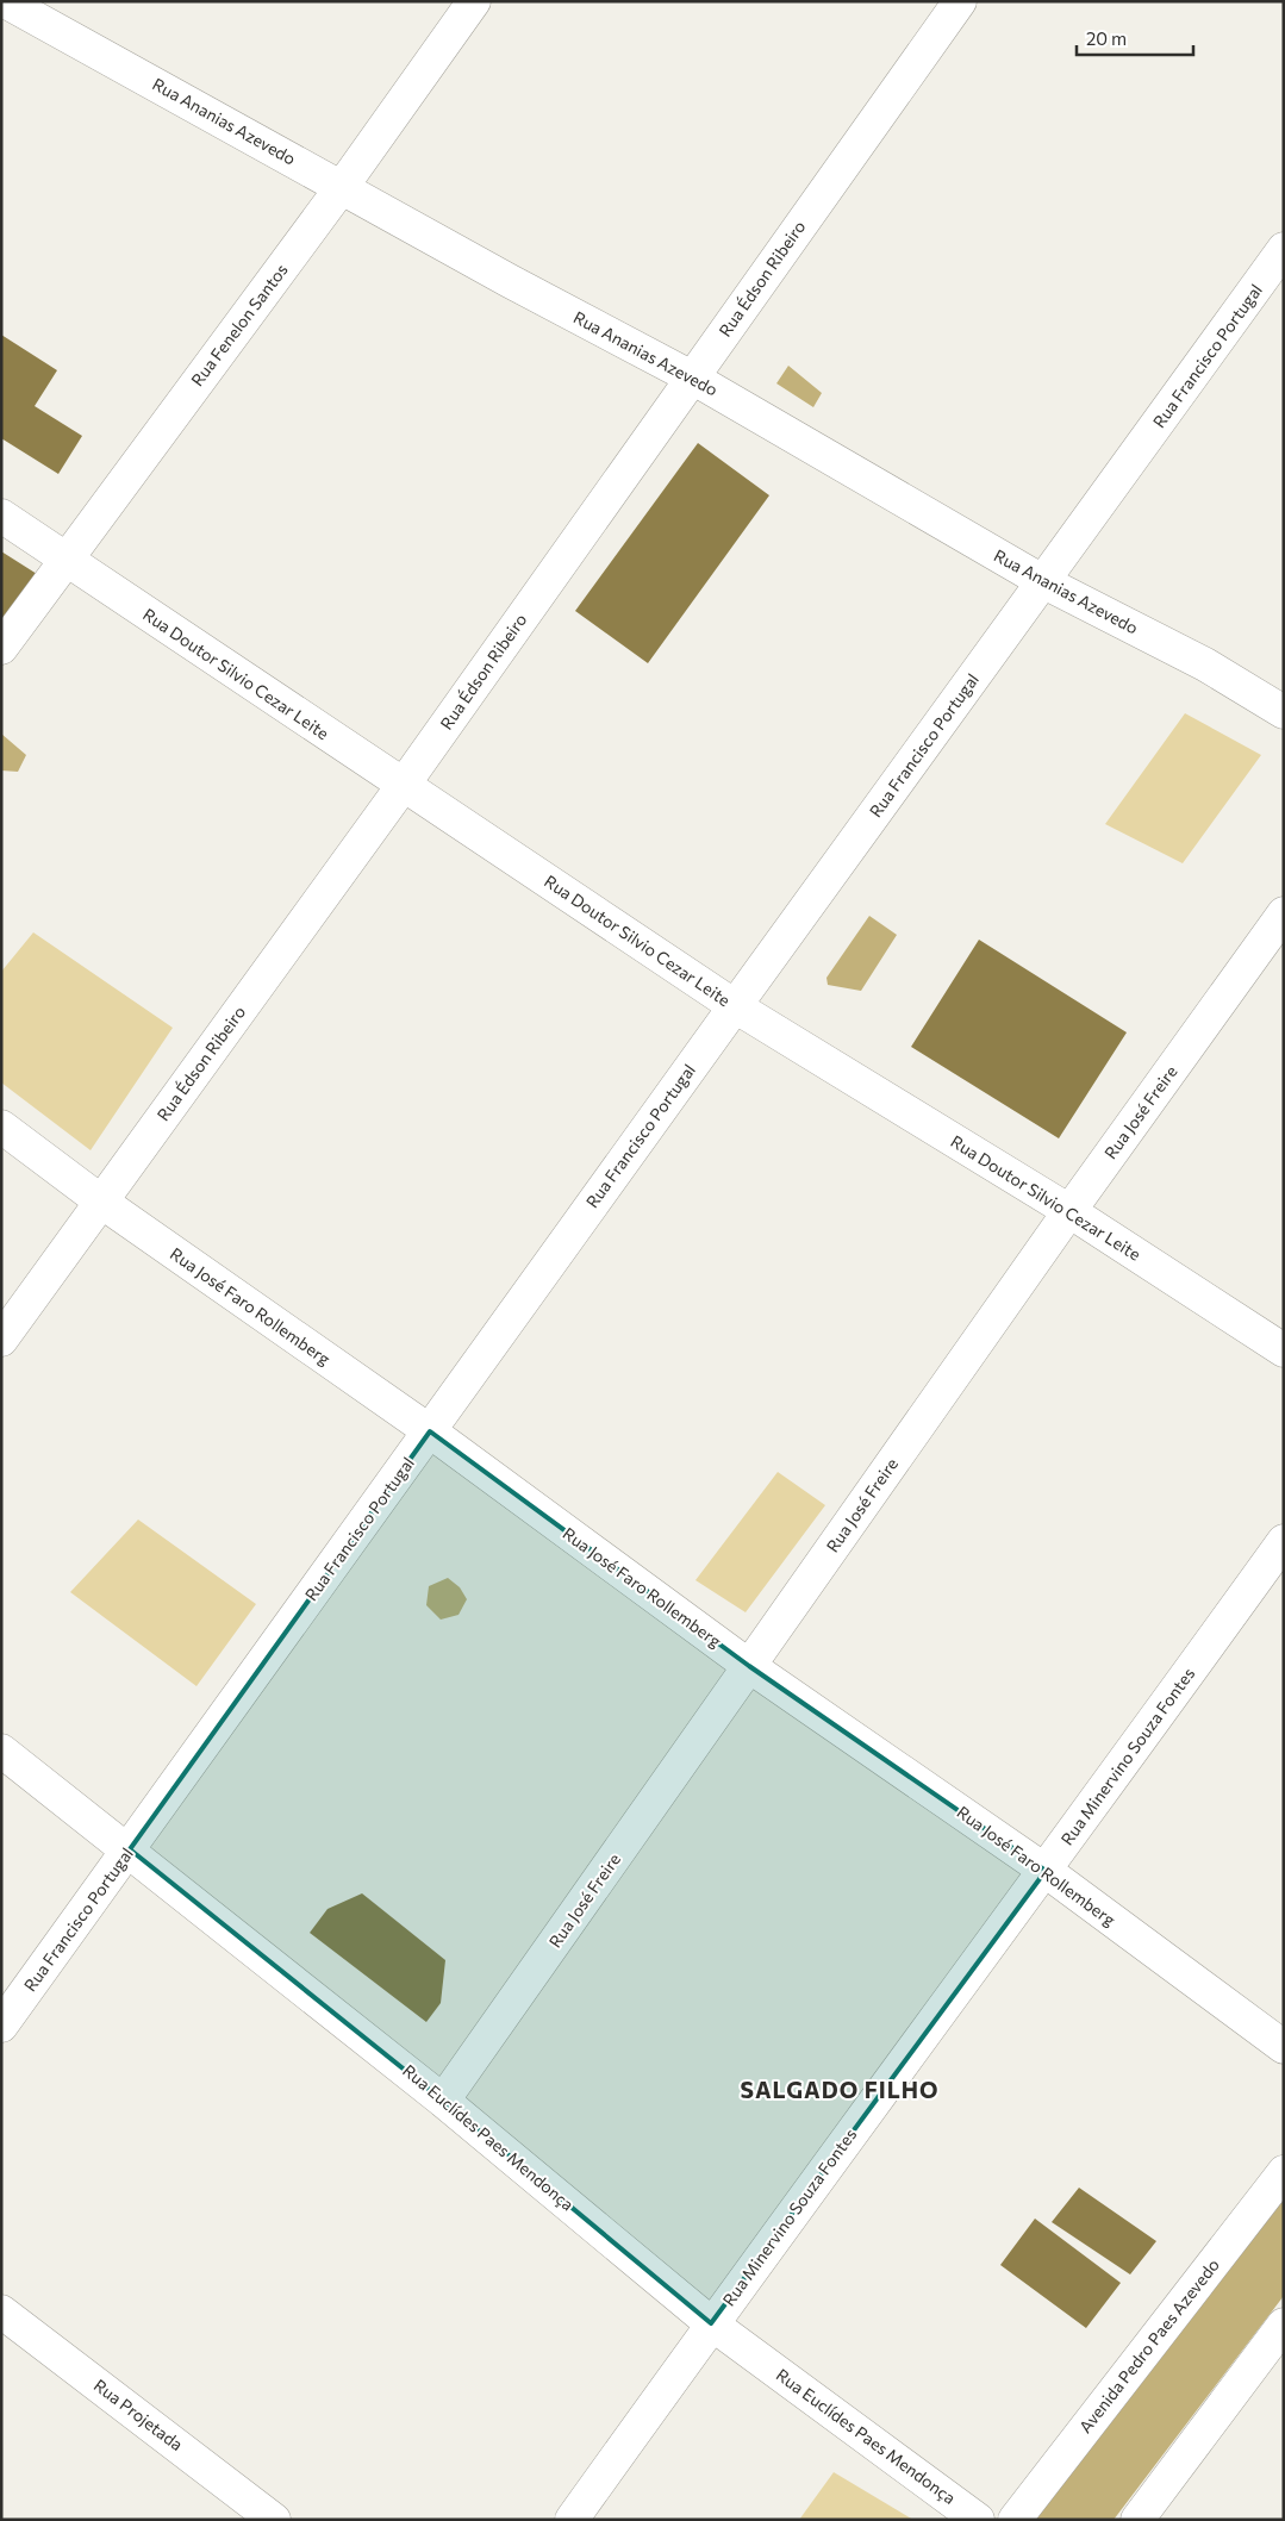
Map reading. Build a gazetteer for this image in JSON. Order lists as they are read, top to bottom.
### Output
{
  "streets": {
    "street": [
      "Rua Ananias Azevedo",
      "Rua Édson Ribeiro",
      "Rua Fenelon Santos",
      "Rua Francisco Portugal",
      "Rua Doutor Silvio Cezar Leite",
      "Rua José Freire",
      "Rua José Faro Rollemberg",
      "Rua Minervino Souza Fontes",
      "Rua Euclídes Paes Mendonça",
      "Avenida Pedro Paes Azevedo",
      "Rua Projetada"
    ]
  },
  "crossings": [
    ["Rua Ananias Azevedo", "Rua Édson Ribeiro"],
    ["Rua Ananias Azevedo", "Rua Fenelon Santos"],
    ["Rua Ananias Azevedo", "Rua Francisco Portugal"],
    ["Rua Édson Ribeiro", "Rua Doutor Silvio Cezar Leite"],
    ["Rua Édson Ribeiro", "Rua José Faro Rollemberg"],
    ["Rua Fenelon Santos", "Rua Doutor Silvio Cezar Leite"],
    ["Rua Francisco Portugal", "Rua Doutor Silvio Cezar Leite"],
    ["Rua Francisco Portugal", "Rua José Faro Rollemberg"],
    ["Rua Francisco Portugal", "Rua Euclídes Paes Mendonça"],
    ["Rua Doutor Silvio Cezar Leite", "Rua José Freire"],
    ["Rua José Freire", "Rua José Faro Rollemberg"],
    ["Rua José Freire", "Rua Euclídes Paes Mendonça"],
    ["Rua José Faro Rollemberg", "Rua Minervino Souza Fontes"],
    ["Rua Minervino Souza Fontes", "Rua Euclídes Paes Mendonça"]
  ],
  "districts": ["SALGADO FILHO"],
  "scale_bar": "20 m"
}
